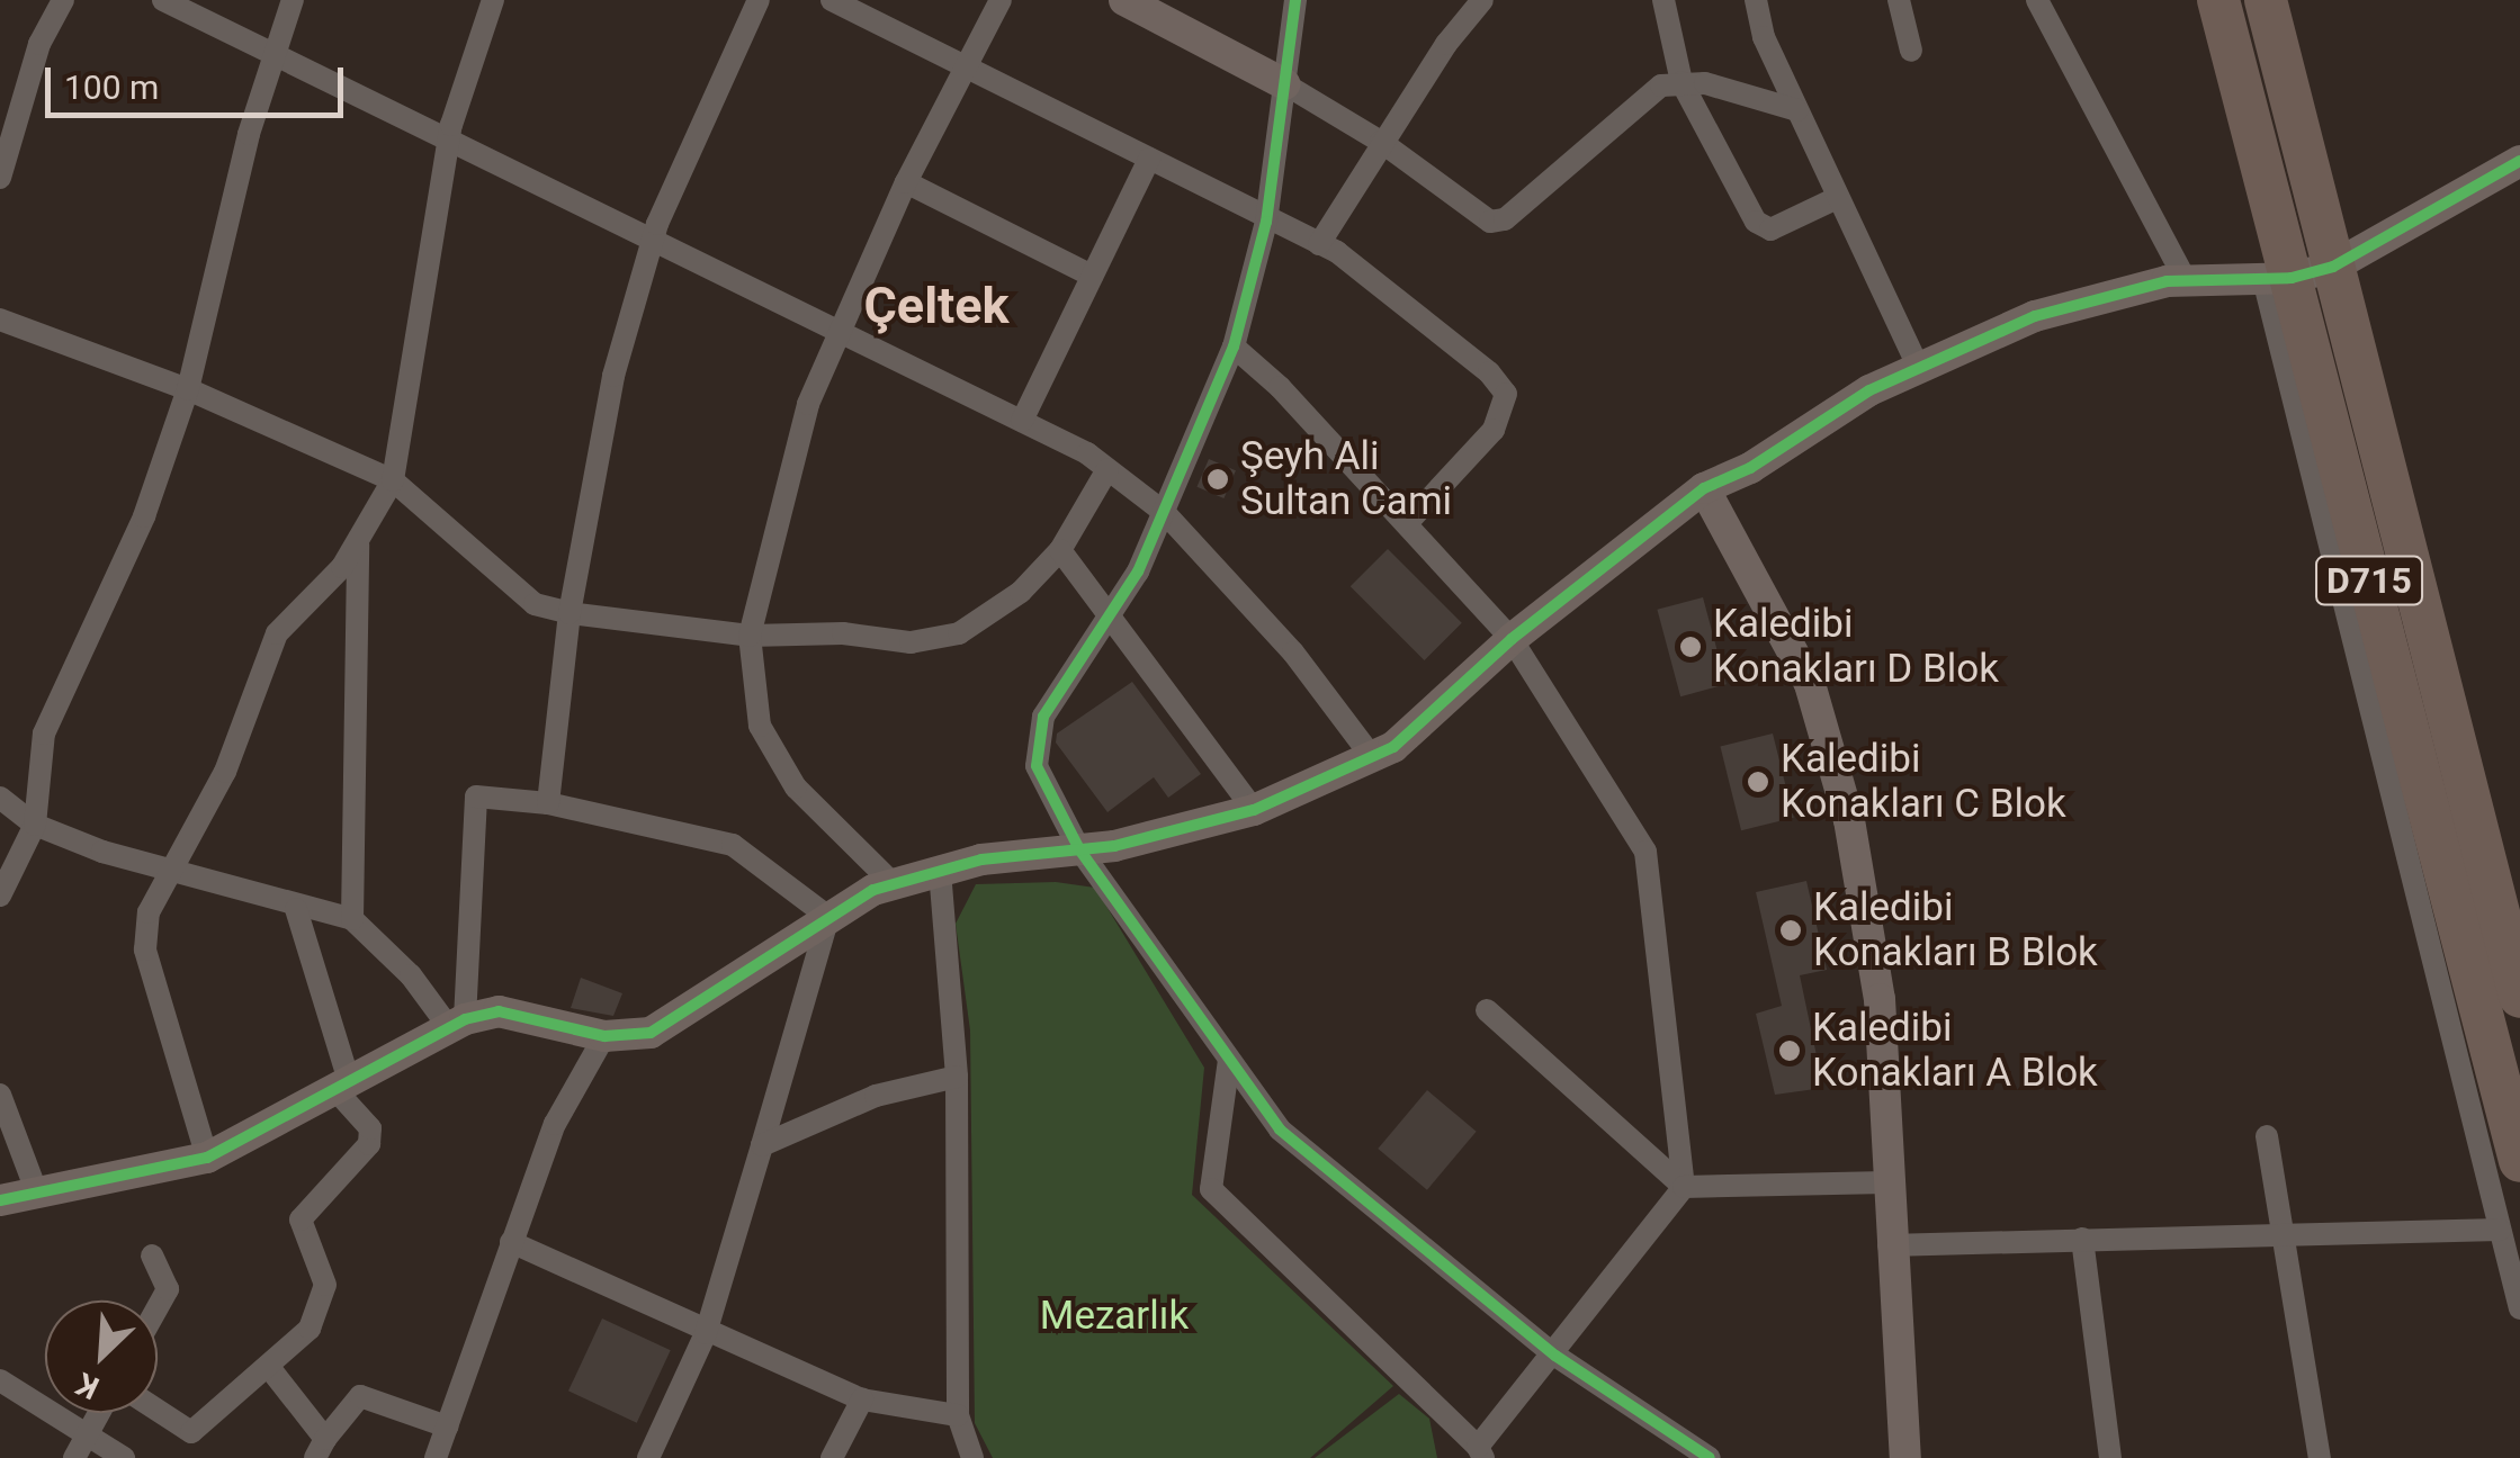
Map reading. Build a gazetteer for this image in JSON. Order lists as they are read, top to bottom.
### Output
{
  "streets": {
    "highway": ["D715"]
  },
  "districts": ["Çeltek"],
  "parks": ["Mezarlık"],
  "places": [
    "Şeyh Ali Sultan Cami",
    "Kaledibi Konakları D Blok",
    "Kaledibi Konakları C Blok",
    "Kaledibi Konakları B Blok",
    "Kaledibi Konakları A Blok"
  ],
  "scale_bar": "100 m",
  "north": "bottom left"
}
